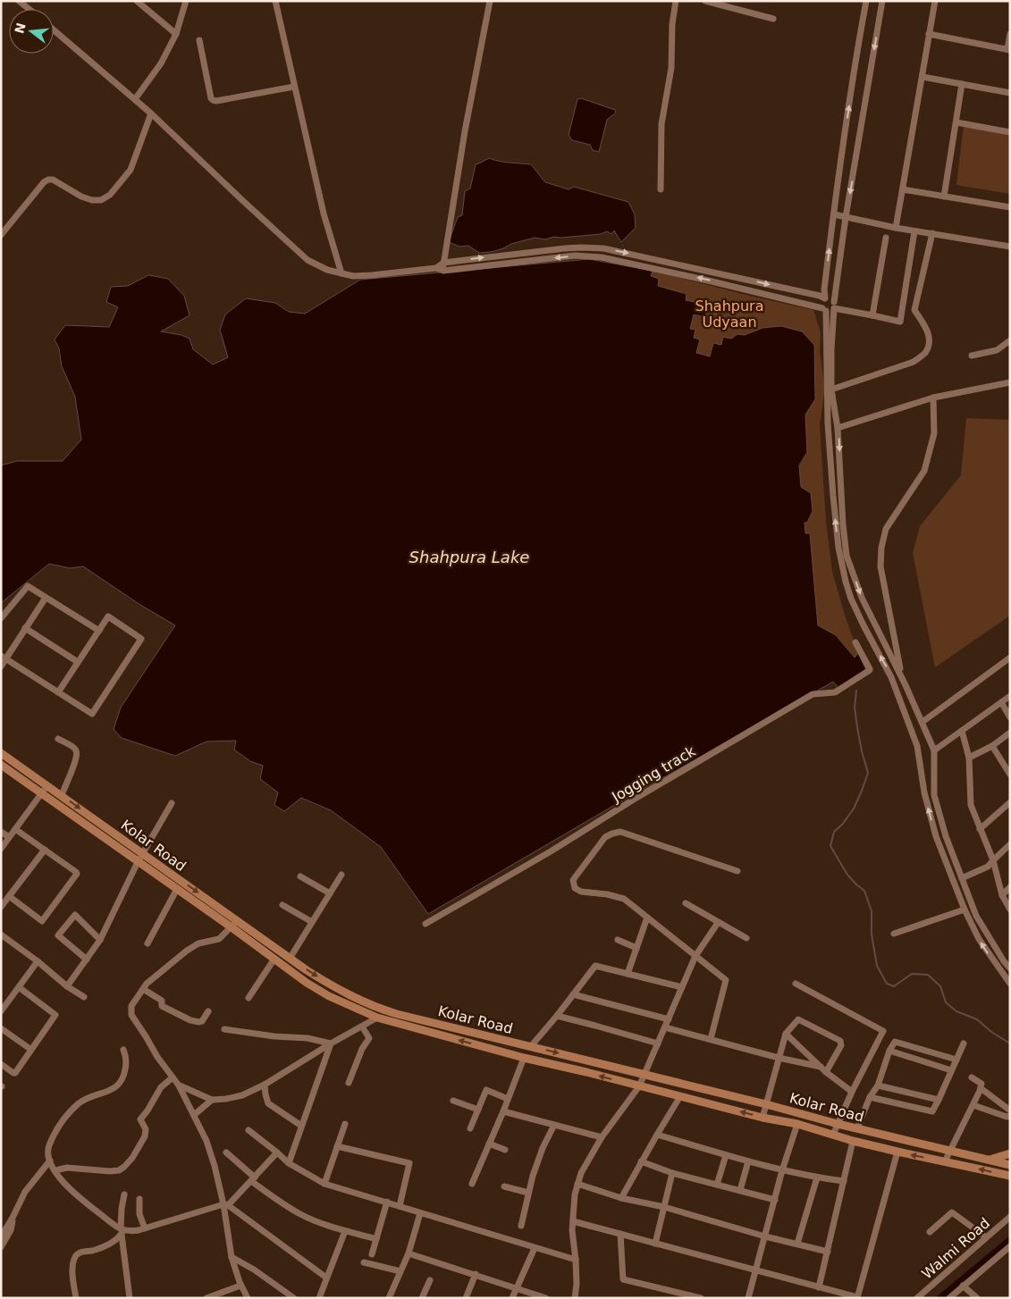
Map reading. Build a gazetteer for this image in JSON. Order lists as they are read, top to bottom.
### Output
{
  "streets": {
    "main road": ["Kolar Road"],
    "street": ["Jogging track", "Walmi Road"]
  },
  "water": ["Shahpura Lake"],
  "parks": ["Shahpura Udyaan"],
  "north": "left"
}
